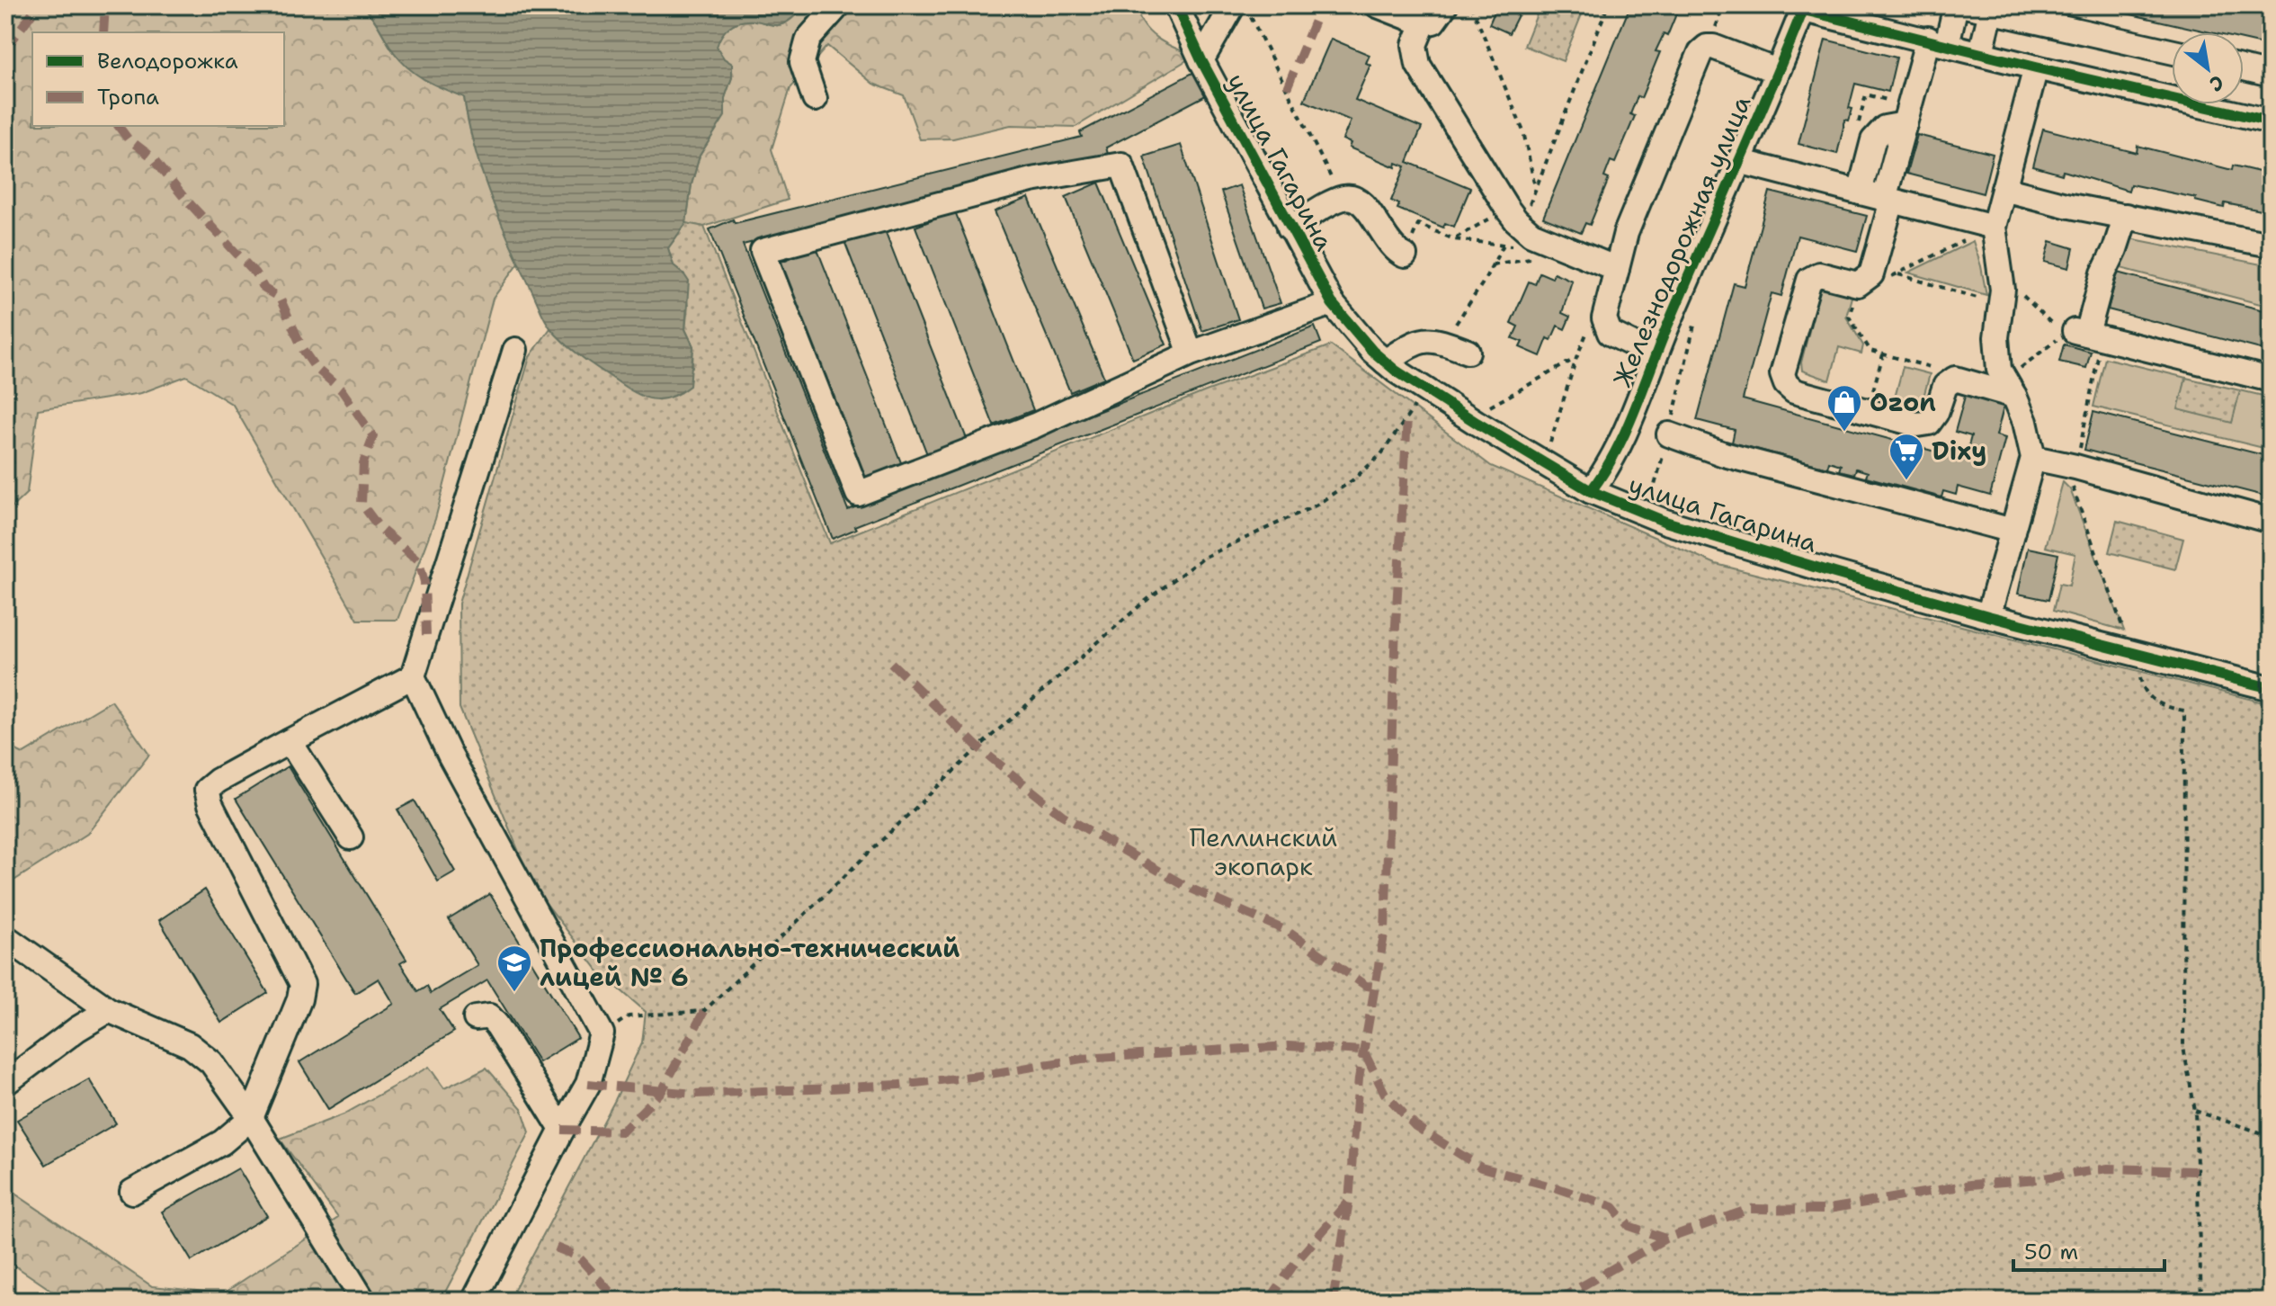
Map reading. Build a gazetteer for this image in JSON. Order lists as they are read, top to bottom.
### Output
{
  "streets": {
    "street": ["улица Гагарина", "Железнодорожная улица"]
  },
  "crossings": [
    ["улица Гагарина", "Железнодорожная улица"]
  ],
  "parks": ["Пеллинский экопарк"],
  "places": {
    "shop": ["Ozon"],
    "supermarket": ["Dixy"],
    "school or university": ["Профессионально-технический лицей № 6"]
  },
  "legend": ["Велодорожка", "Тропа"],
  "scale_bar": "50 m",
  "north": "bottom right"
}
